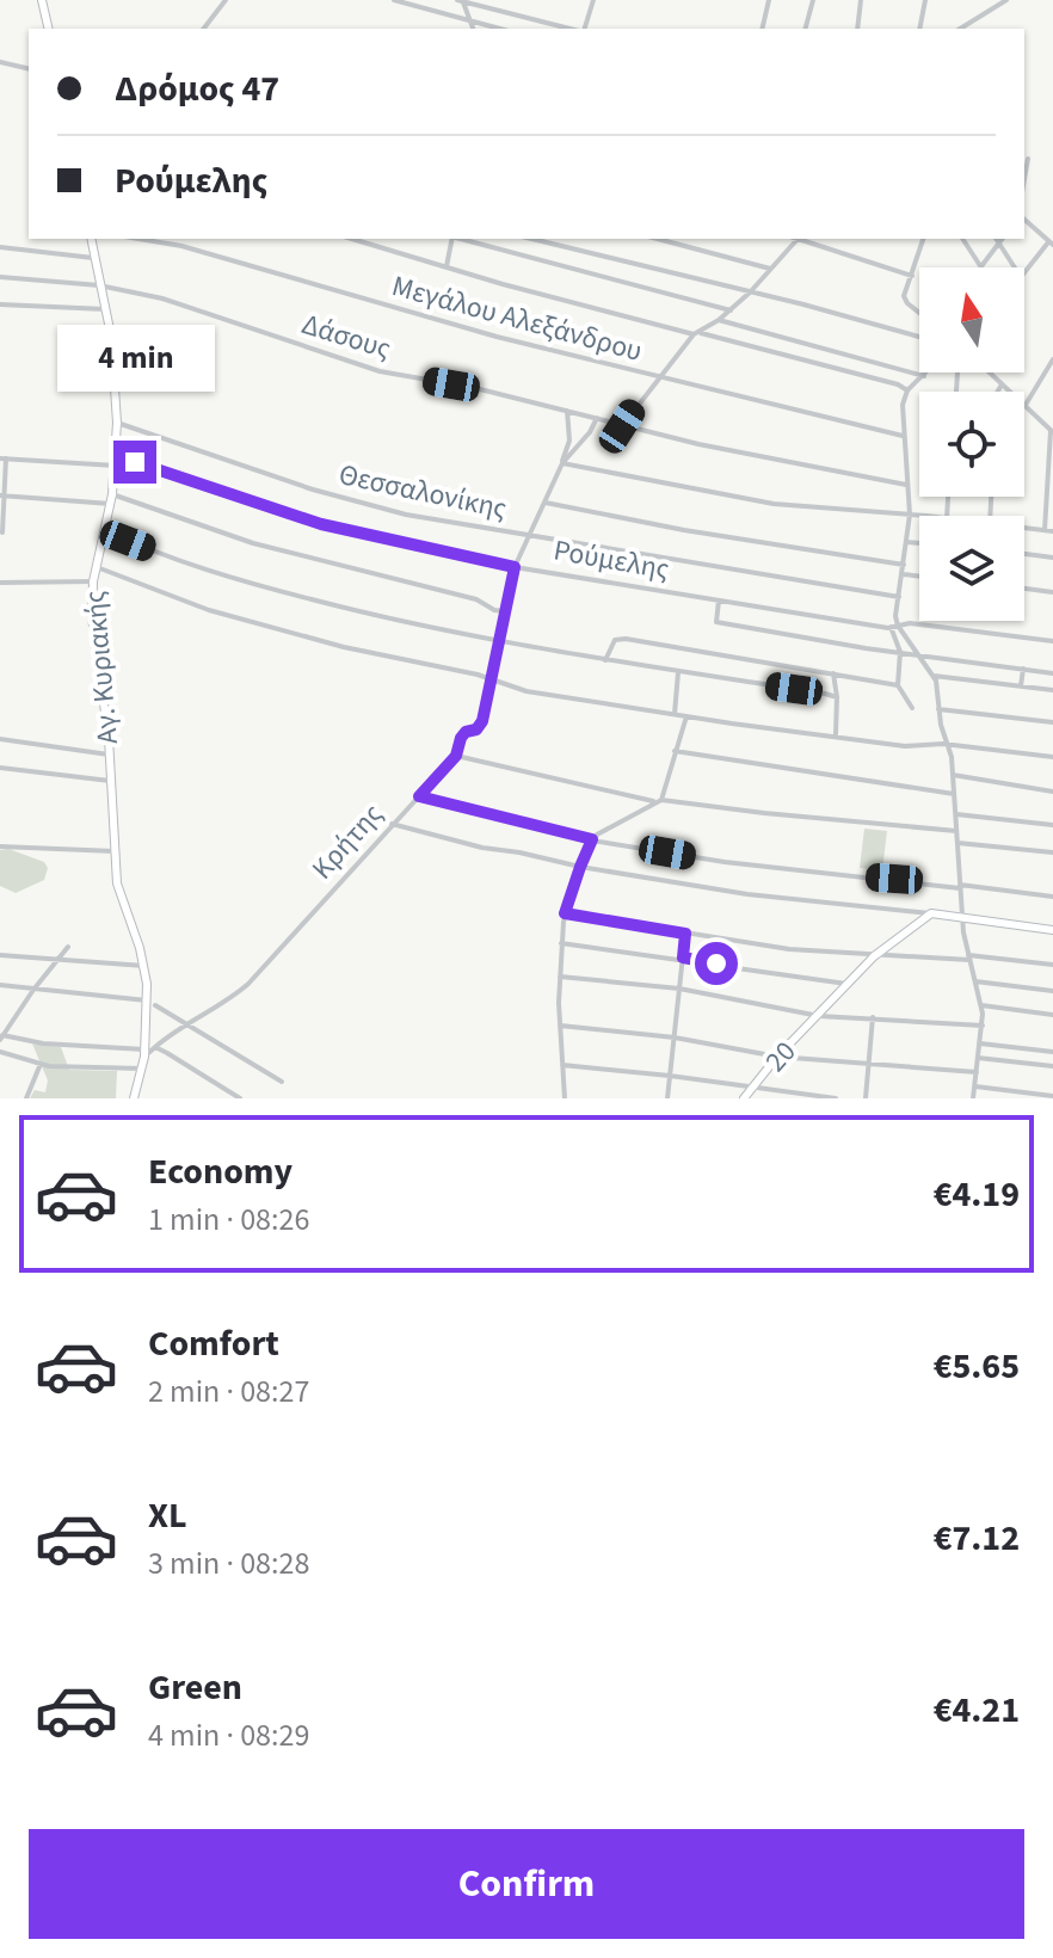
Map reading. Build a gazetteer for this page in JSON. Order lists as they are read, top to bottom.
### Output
{
  "streets": {
    "street": [
      "Μεγάλου Αλεξάνδρου",
      "Δάσους",
      "Θεσσαλονίκης",
      "Ρούμελης",
      "Αγ. Κυριακής",
      "Κρήτης",
      "20"
    ]
  },
  "crossings": [
    ["Δάσους", "Αγ. Κυριακής"],
    ["Δάσους", "Κρήτης"],
    ["Θεσσαλονίκης", "Αγ. Κυριακής"],
    ["Θεσσαλονίκης", "Κρήτης"],
    ["Ρούμελης", "Αγ. Κυριακής"],
    ["Ρούμελης", "Κρήτης"],
    ["Αγ. Κυριακής", "Κρήτης"]
  ],
  "north": "top",
  "page": {
    "banner": ["Δρόμος 47", "Ρούμελης"],
    "bubble": "4 min",
    "list": [
      {
        "name": "Economy",
        "note": "1 min · 08:26",
        "value": "€4.19"
      },
      {
        "name": "Comfort",
        "note": "2 min · 08:27",
        "value": "€5.65"
      },
      {
        "name": "XL",
        "note": "3 min · 08:28",
        "value": "€7.12"
      },
      {
        "name": "Green",
        "note": "4 min · 08:29",
        "value": "€4.21"
      }
    ],
    "buttons": "Confirm"
  }
}
